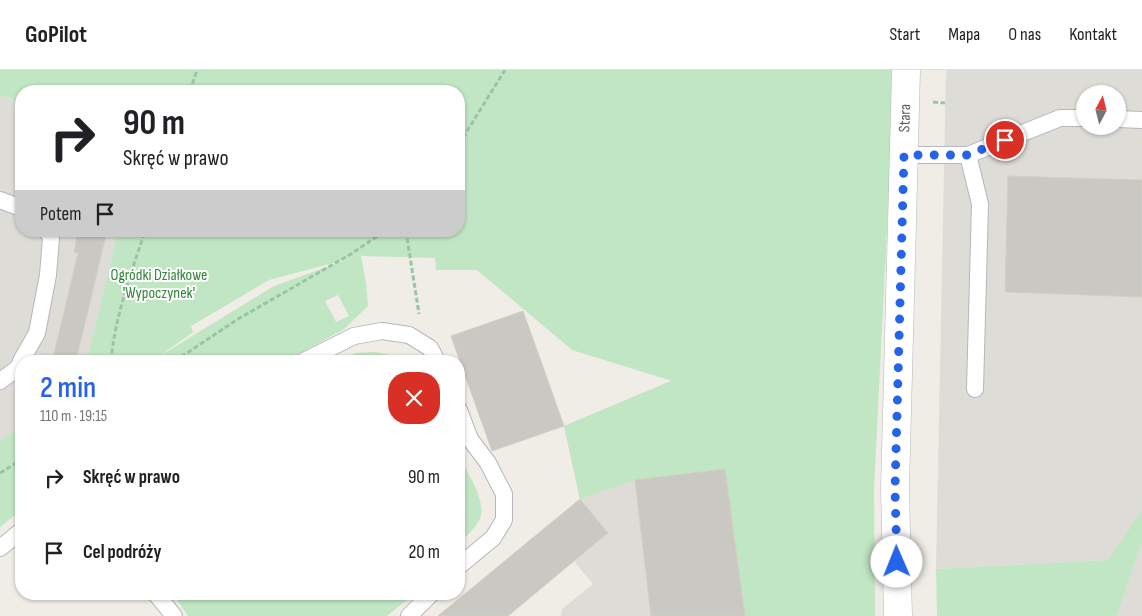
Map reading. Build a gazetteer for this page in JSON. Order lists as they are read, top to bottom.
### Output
{
  "streets": {
    "street": ["Stara"]
  },
  "parks": ["Ogródki Działkowe 'Wypoczynek'"],
  "north": "top",
  "page": {
    "header": "GoPilot",
    "nav": [
      "Start",
      "Mapa",
      "O nas",
      "Kontakt"
    ],
    "turn": ["90 m", "Skręć w prawo"],
    "then": "Potem",
    "heading": ["2 min", "110 m · 19:15"],
    "list": [
      {
        "name": "Skręć w prawo",
        "value": "90 m"
      },
      {
        "name": "Cel podróży",
        "value": "20 m"
      }
    ]
  }
}
